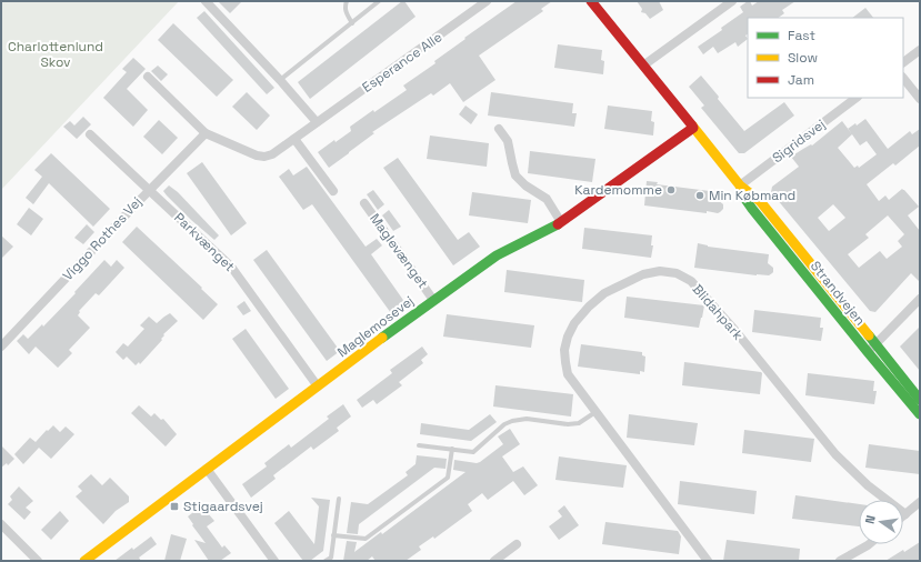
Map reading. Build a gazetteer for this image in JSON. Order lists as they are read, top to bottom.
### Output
{
  "streets": {
    "main road": ["Strandvejen", "Maglemosevej"],
    "street": [
      "Esperance Alle",
      "Sigridsvej",
      "Viggo Rothes Vej",
      "Parkvænget",
      "Maglevænget",
      "Blidahpark"
    ]
  },
  "crossings": [
    ["Esperance Alle", "Viggo Rothes Vej"],
    ["Sigridsvej", "Strandvejen"],
    ["Viggo Rothes Vej", "Parkvænget"],
    ["Parkvænget", "Maglemosevej"],
    ["Maglevænget", "Maglemosevej"],
    ["Strandvejen", "Maglemosevej"]
  ],
  "parks": ["Charlottenlund Skov"],
  "places": {
    "other": ["Kardemomme", "Min Købmand"],
    "transit": ["Stigaardsvej"]
  },
  "legend": ["Fast", "Slow", "Jam"],
  "north": "left"
}
